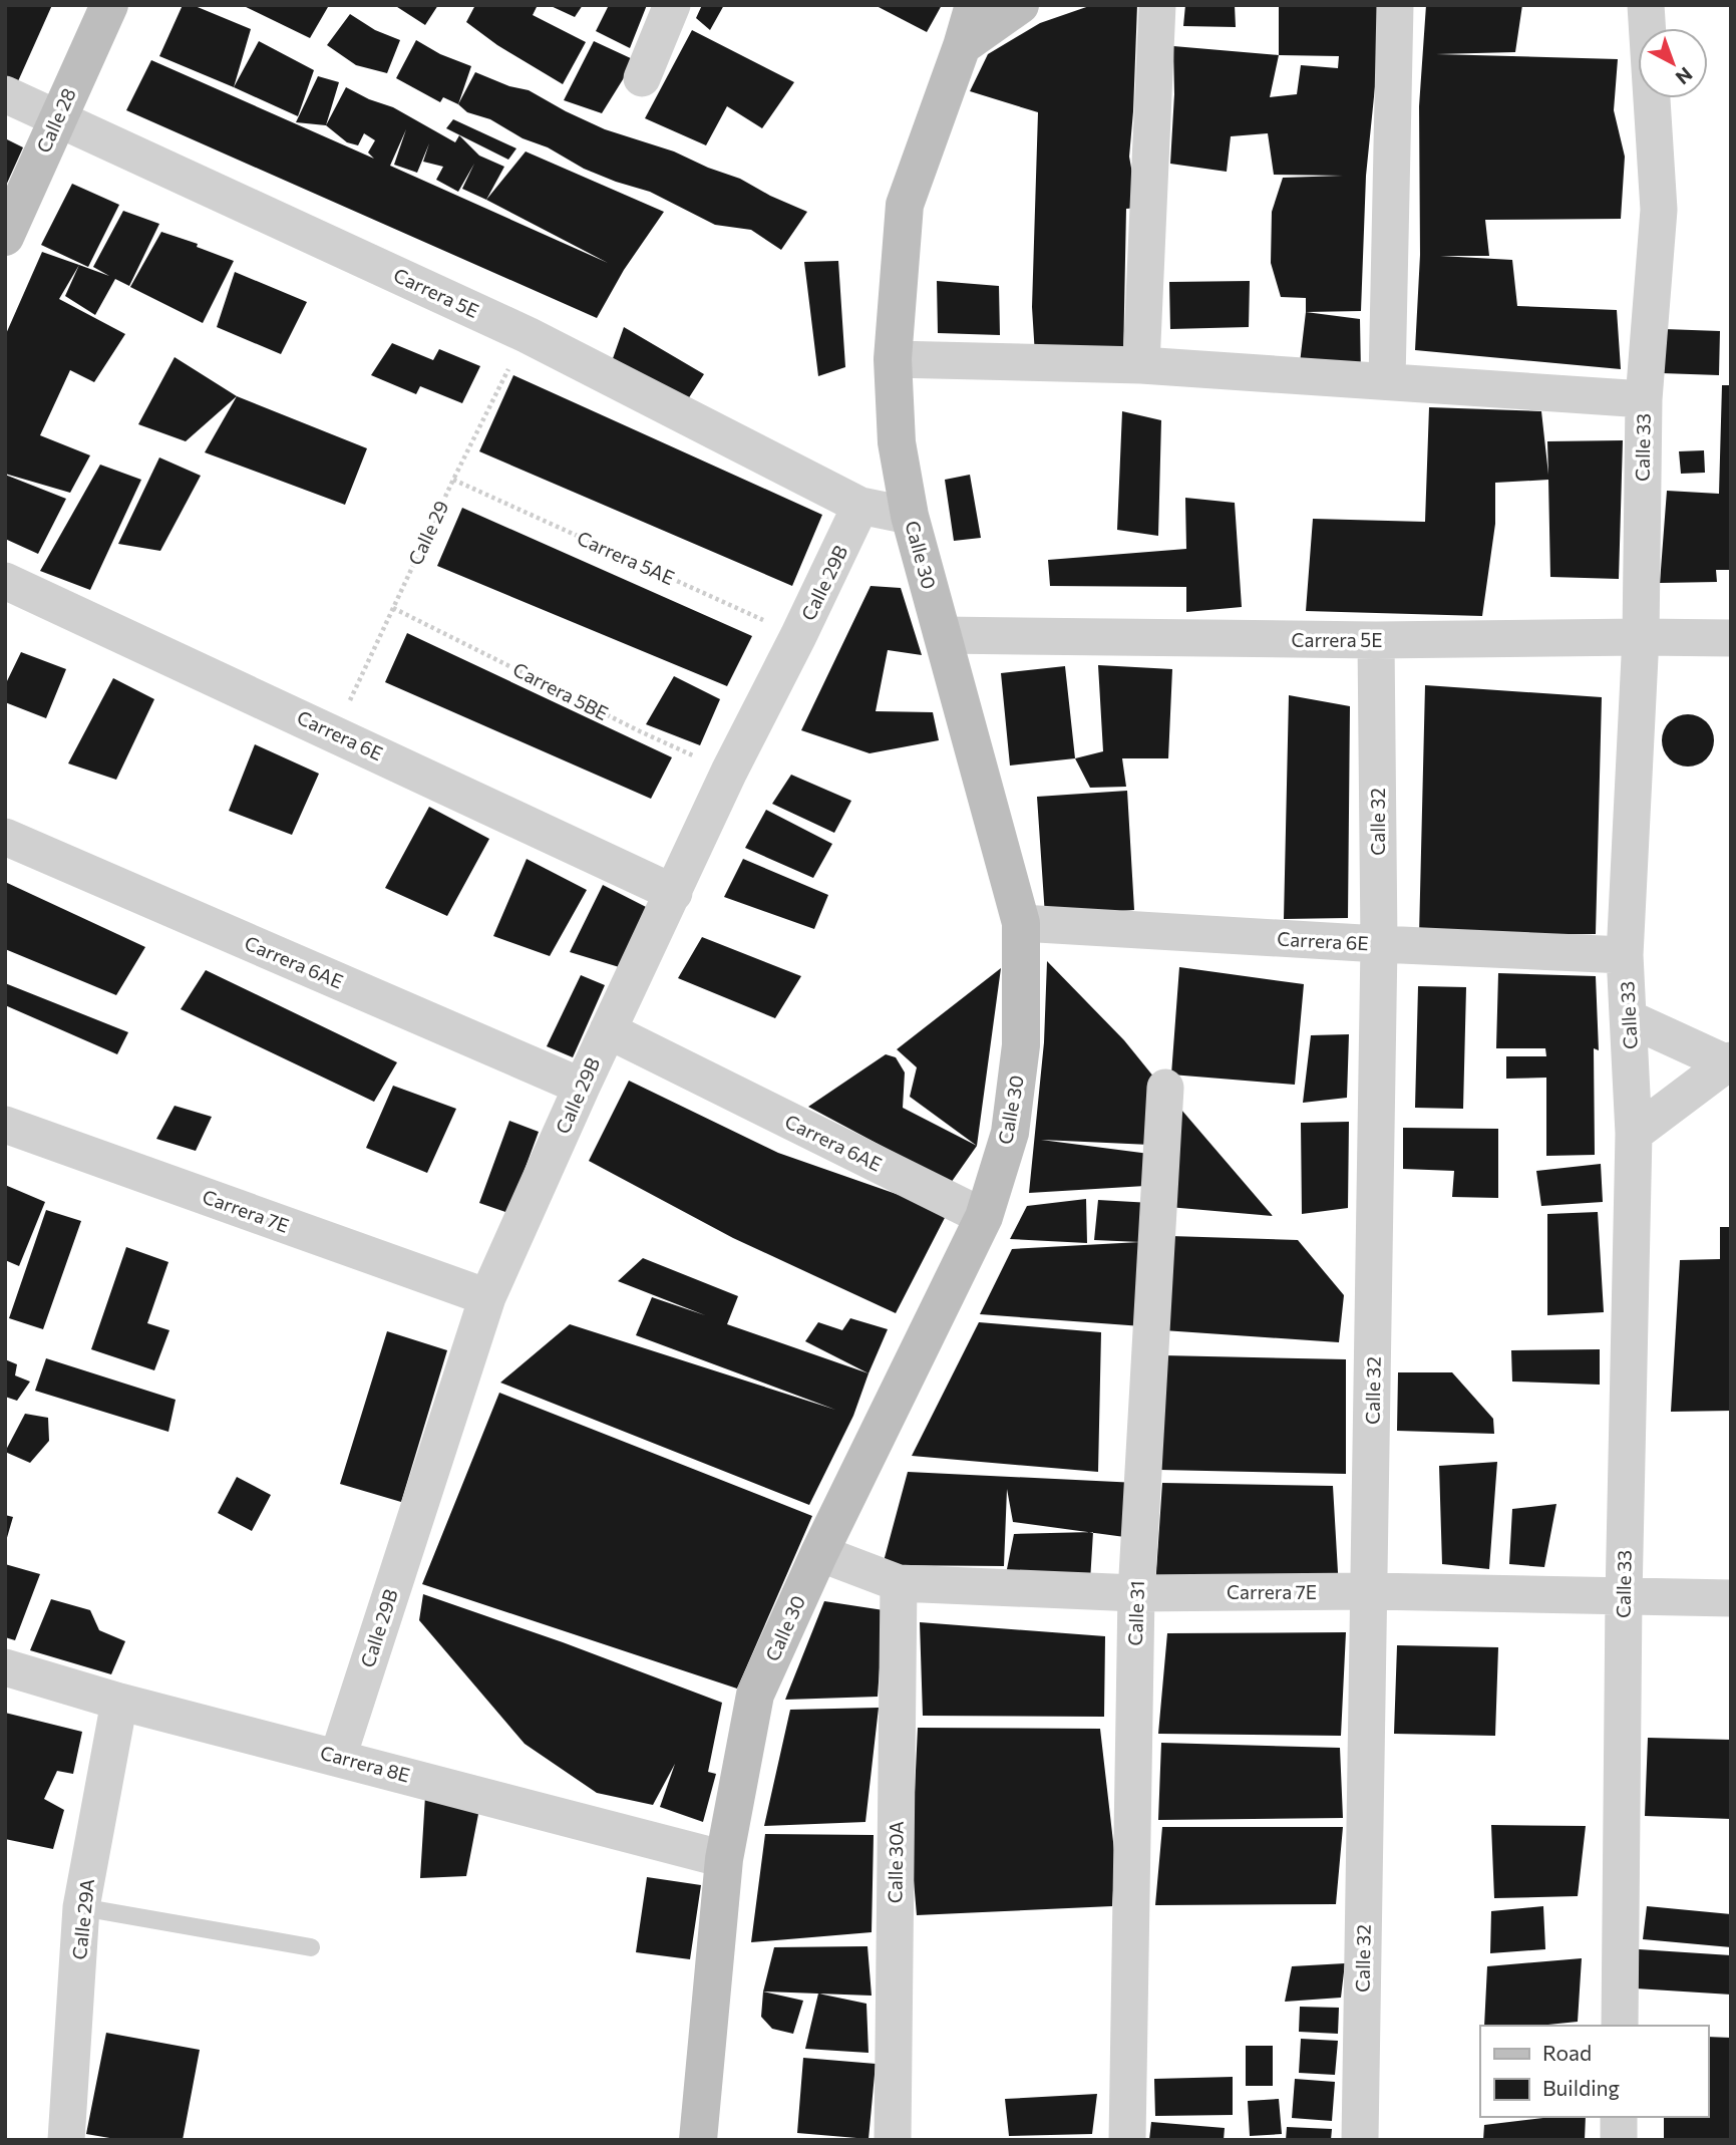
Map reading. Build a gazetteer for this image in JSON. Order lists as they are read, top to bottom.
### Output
{
  "streets": {
    "main road": ["Calle 28", "Calle 30"],
    "street": [
      "Carrera 5E",
      "Calle 33",
      "Calle 29B",
      "Carrera 6E",
      "Calle 32",
      "Carrera 6AE",
      "Carrera 7E",
      "Calle 31",
      "Carrera 8E",
      "Calle 30A",
      "Calle 29A"
    ],
    "path": ["Calle 29", "Carrera 5AE", "Carrera 5BE"]
  },
  "crossings": [
    ["Calle 28", "Carrera 5E"],
    ["Carrera 5E", "Calle 33"],
    ["Carrera 5E", "Calle 29"],
    ["Carrera 5E", "Calle 30"],
    ["Carrera 5E", "Calle 29B"],
    ["Carrera 5E", "Calle 32"],
    ["Calle 33", "Carrera 6E"],
    ["Calle 33", "Carrera 7E"],
    ["Calle 29", "Carrera 5AE"],
    ["Calle 29", "Carrera 5BE"],
    ["Calle 29", "Carrera 6E"],
    ["Calle 30", "Carrera 6E"],
    ["Calle 30", "Carrera 6AE"],
    ["Calle 30", "Carrera 7E"],
    ["Calle 30", "Carrera 8E"],
    ["Carrera 5AE", "Calle 29B"],
    ["Calle 29B", "Carrera 5BE"],
    ["Calle 29B", "Carrera 6E"],
    ["Calle 29B", "Carrera 6AE"],
    ["Calle 29B", "Carrera 7E"],
    ["Calle 29B", "Carrera 8E"],
    ["Carrera 6E", "Calle 32"],
    ["Calle 32", "Carrera 7E"],
    ["Carrera 7E", "Calle 31"],
    ["Carrera 7E", "Calle 30A"],
    ["Carrera 8E", "Calle 29A"]
  ],
  "legend": ["Road", "Building"],
  "north": "bottom right"
}
